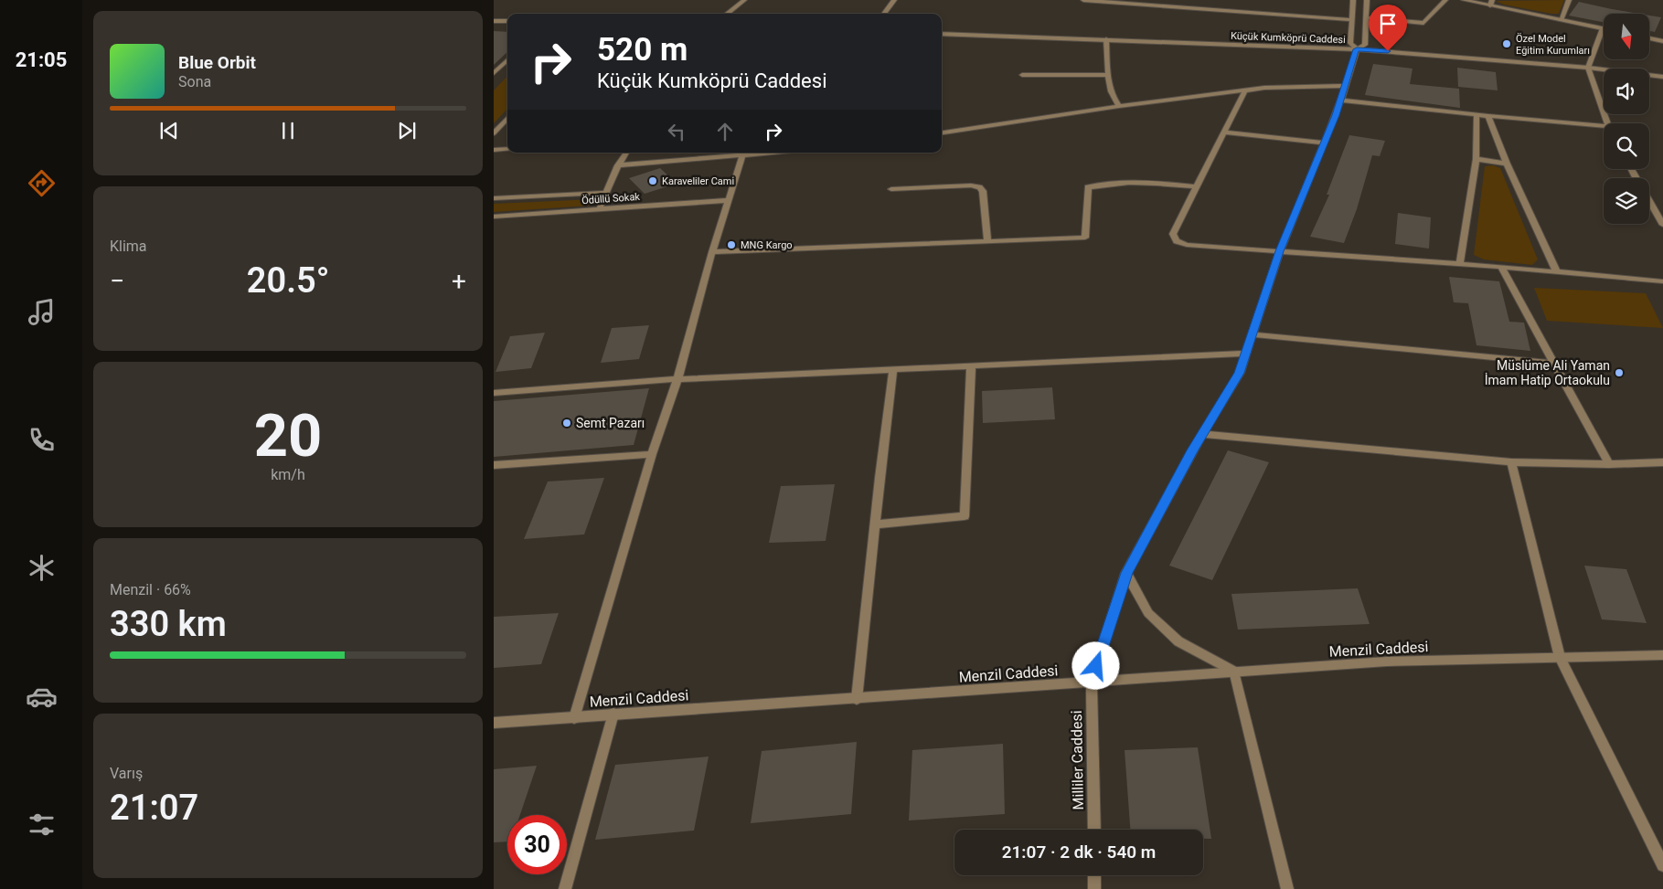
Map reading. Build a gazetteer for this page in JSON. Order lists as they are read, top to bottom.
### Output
{
  "streets": {
    "street": [
      "Küçük Kumköprü Caddesi",
      "Ödüllü Sokak",
      "Menzil Caddesi",
      "Milliler Caddesi"
    ]
  },
  "crossings": [
    ["Küçük Kumköprü Caddesi", "Milliler Caddesi"],
    ["Menzil Caddesi", "Milliler Caddesi"]
  ],
  "places": [
    "Özel Model Eğitim Kurumları",
    "Karaveliler Cami",
    "MNG Kargo",
    "Müslüme Ali Yaman İmam Hatip Ortaokulu",
    "Semt Pazarı"
  ],
  "north": "bottom",
  "page": {
    "tabs": "21:05",
    "turn": ["520 m", "Küçük Kumköprü Caddesi"],
    "song": ["Blue Orbit", "Sona"],
    "tile": [
      "Klima",
      ["20", "km/h"],
      ["Menzil · 66%", "330 km"],
      ["Varış", "21:07"]
    ],
    "heat": ["−", "20.5°", "+"],
    "limit": "30",
    "trip": "21:07 · 2 dk · 540 m"
  }
}
